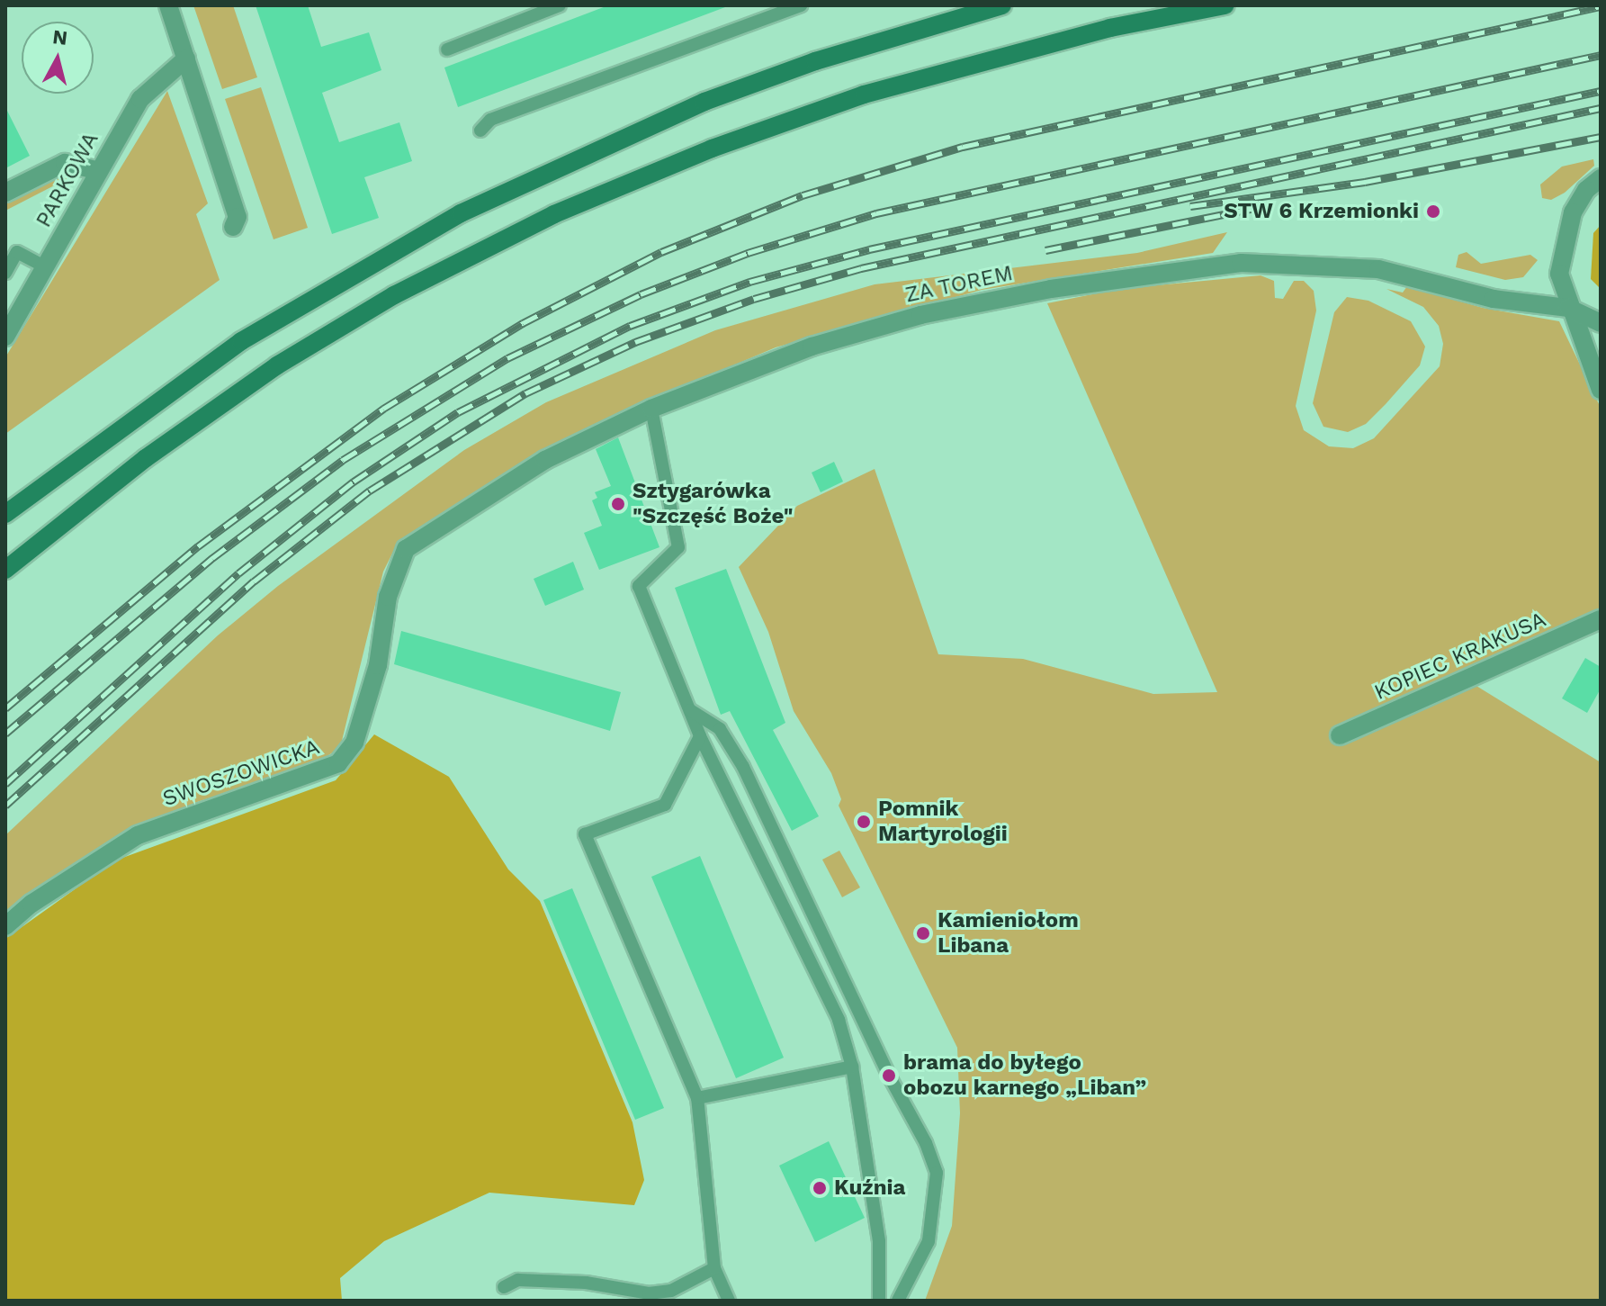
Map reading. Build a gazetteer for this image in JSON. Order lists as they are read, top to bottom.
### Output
{
  "streets": {
    "street": [
      "PARKOWA",
      "ZA TOREM",
      "KOPIEC KRAKUSA",
      "SWOSZOWICKA"
    ]
  },
  "crossings": [
    ["ZA TOREM", "SWOSZOWICKA"]
  ],
  "places": [
    "STW 6 Krzemionki",
    "Sztygarówka \"Szczęść Boże\"",
    "Pomnik Martyrologii",
    "Kamieniołom Libana",
    "brama do byłego obozu karnego „Liban”",
    "Kuźnia"
  ],
  "north": "top"
}
